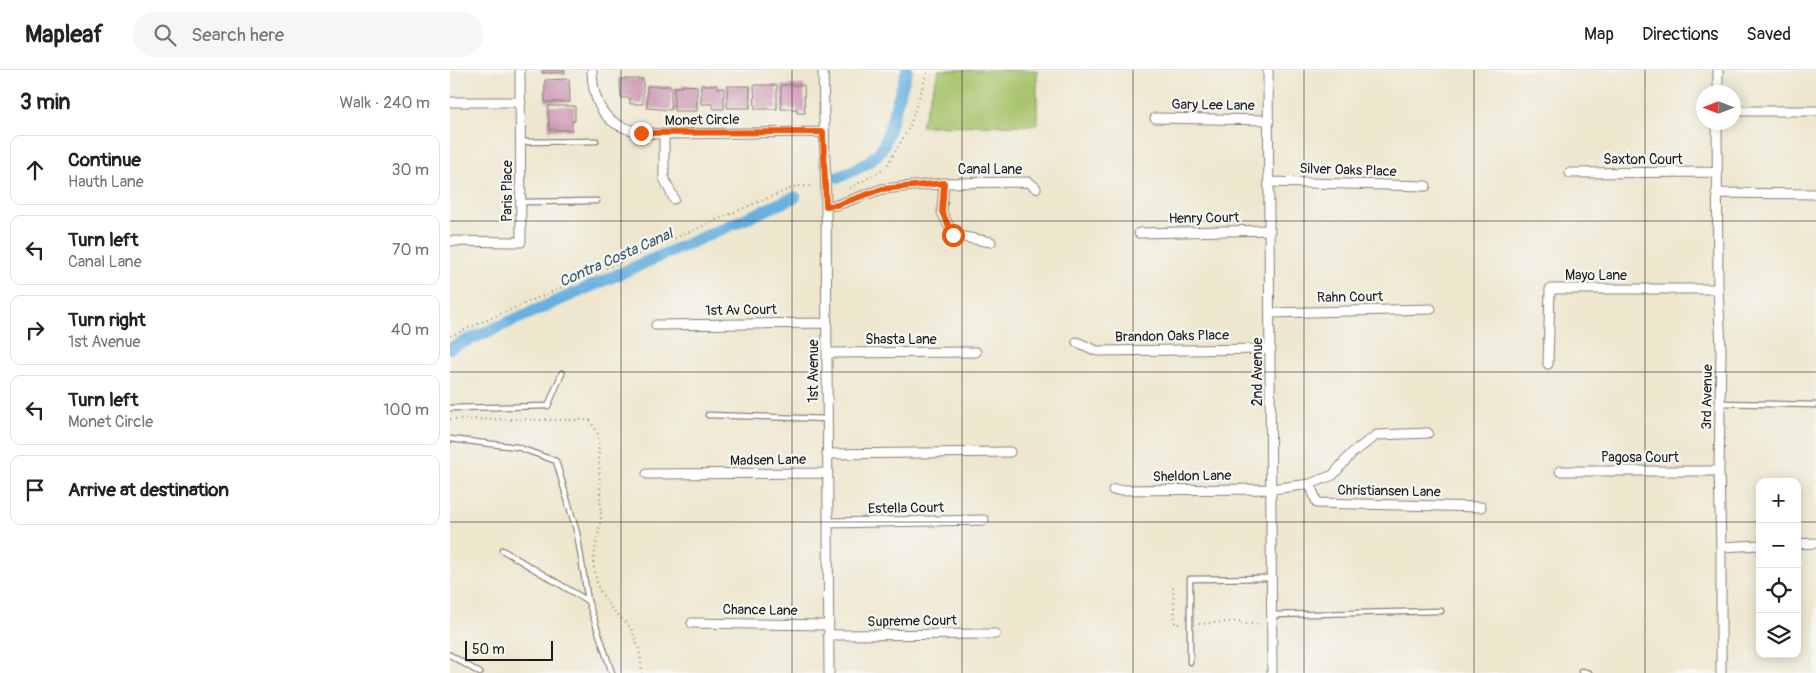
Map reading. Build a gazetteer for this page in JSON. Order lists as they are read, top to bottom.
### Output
{
  "streets": {
    "street": [
      "Gary Lee Lane",
      "Monet Circle",
      "Saxton Court",
      "Canal Lane",
      "Silver Oaks Place",
      "Paris Place",
      "Henry Court",
      "Mayo Lane",
      "Rahn Court",
      "1st Av Court",
      "Brandon Oaks Place",
      "Shasta Lane",
      "1st Avenue",
      "2nd Avenue",
      "3rd Avenue",
      "Pagosa Court",
      "Madsen Lane",
      "Sheldon Lane",
      "Christiansen Lane",
      "Estella Court",
      "Chance Lane",
      "Supreme Court"
    ]
  },
  "crossings": [
    ["Gary Lee Lane", "2nd Avenue"],
    ["Monet Circle", "1st Avenue"],
    ["Saxton Court", "3rd Avenue"],
    ["Canal Lane", "1st Avenue"],
    ["Silver Oaks Place", "2nd Avenue"],
    ["Henry Court", "2nd Avenue"],
    ["Mayo Lane", "3rd Avenue"],
    ["Rahn Court", "2nd Avenue"],
    ["1st Av Court", "1st Avenue"],
    ["Brandon Oaks Place", "2nd Avenue"],
    ["Shasta Lane", "1st Avenue"],
    ["1st Avenue", "Madsen Lane"],
    ["1st Avenue", "Estella Court"],
    ["1st Avenue", "Chance Lane"],
    ["1st Avenue", "Supreme Court"],
    ["2nd Avenue", "Sheldon Lane"],
    ["3rd Avenue", "Pagosa Court"],
    ["Sheldon Lane", "Christiansen Lane"]
  ],
  "water": ["Contra Costa Canal"],
  "scale_bar": "50 m",
  "north": "left",
  "page": {
    "header": "Mapleaf",
    "search": "Search here",
    "nav": ["Map", "Directions", "Saved"],
    "heading": ["3 min", "Walk · 240 m"],
    "list": [
      ["Continue", "Hauth Lane", "30 m"],
      ["Turn left", "Canal Lane", "70 m"],
      ["Turn right", "1st Avenue", "40 m"],
      ["Turn left", "Monet Circle", "100 m"],
      "Arrive at destination"
    ],
    "map_buttons": ["+", "−"],
    "scale": "50 m"
  }
}
